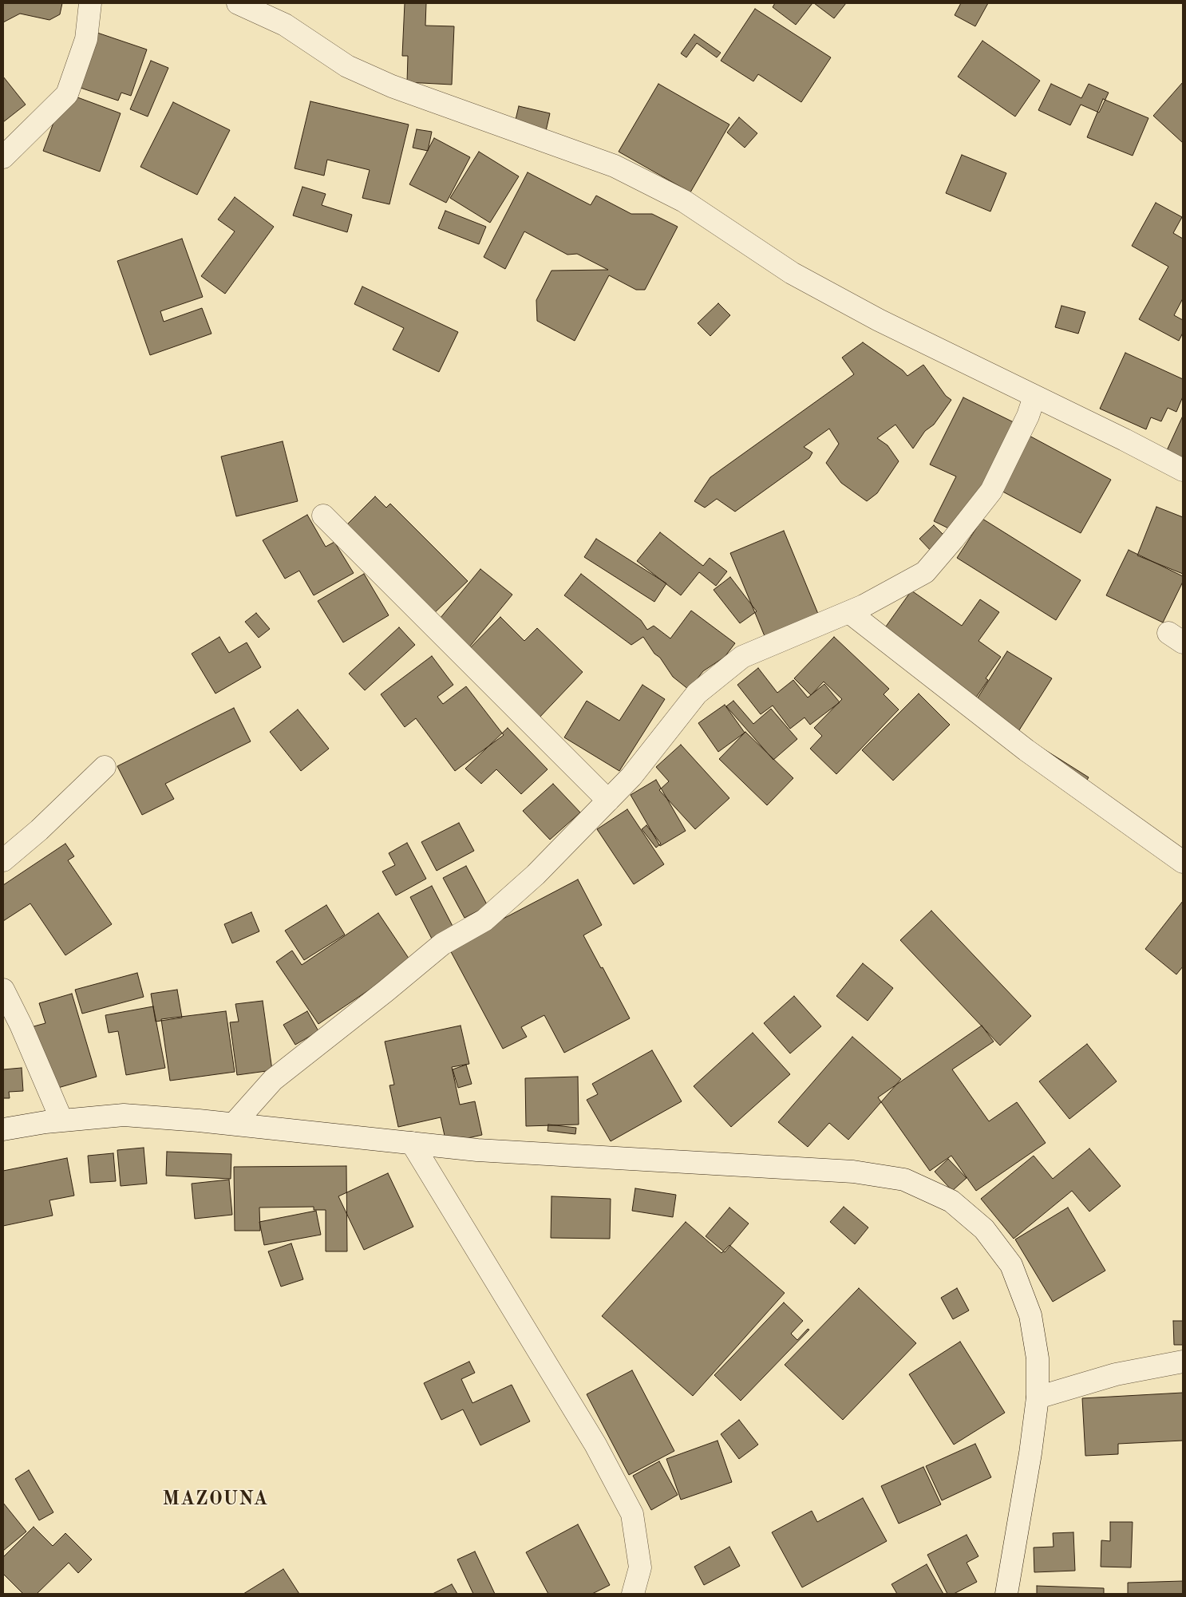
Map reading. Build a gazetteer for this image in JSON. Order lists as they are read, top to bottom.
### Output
{
  "districts": ["MAZOUNA"]
}
